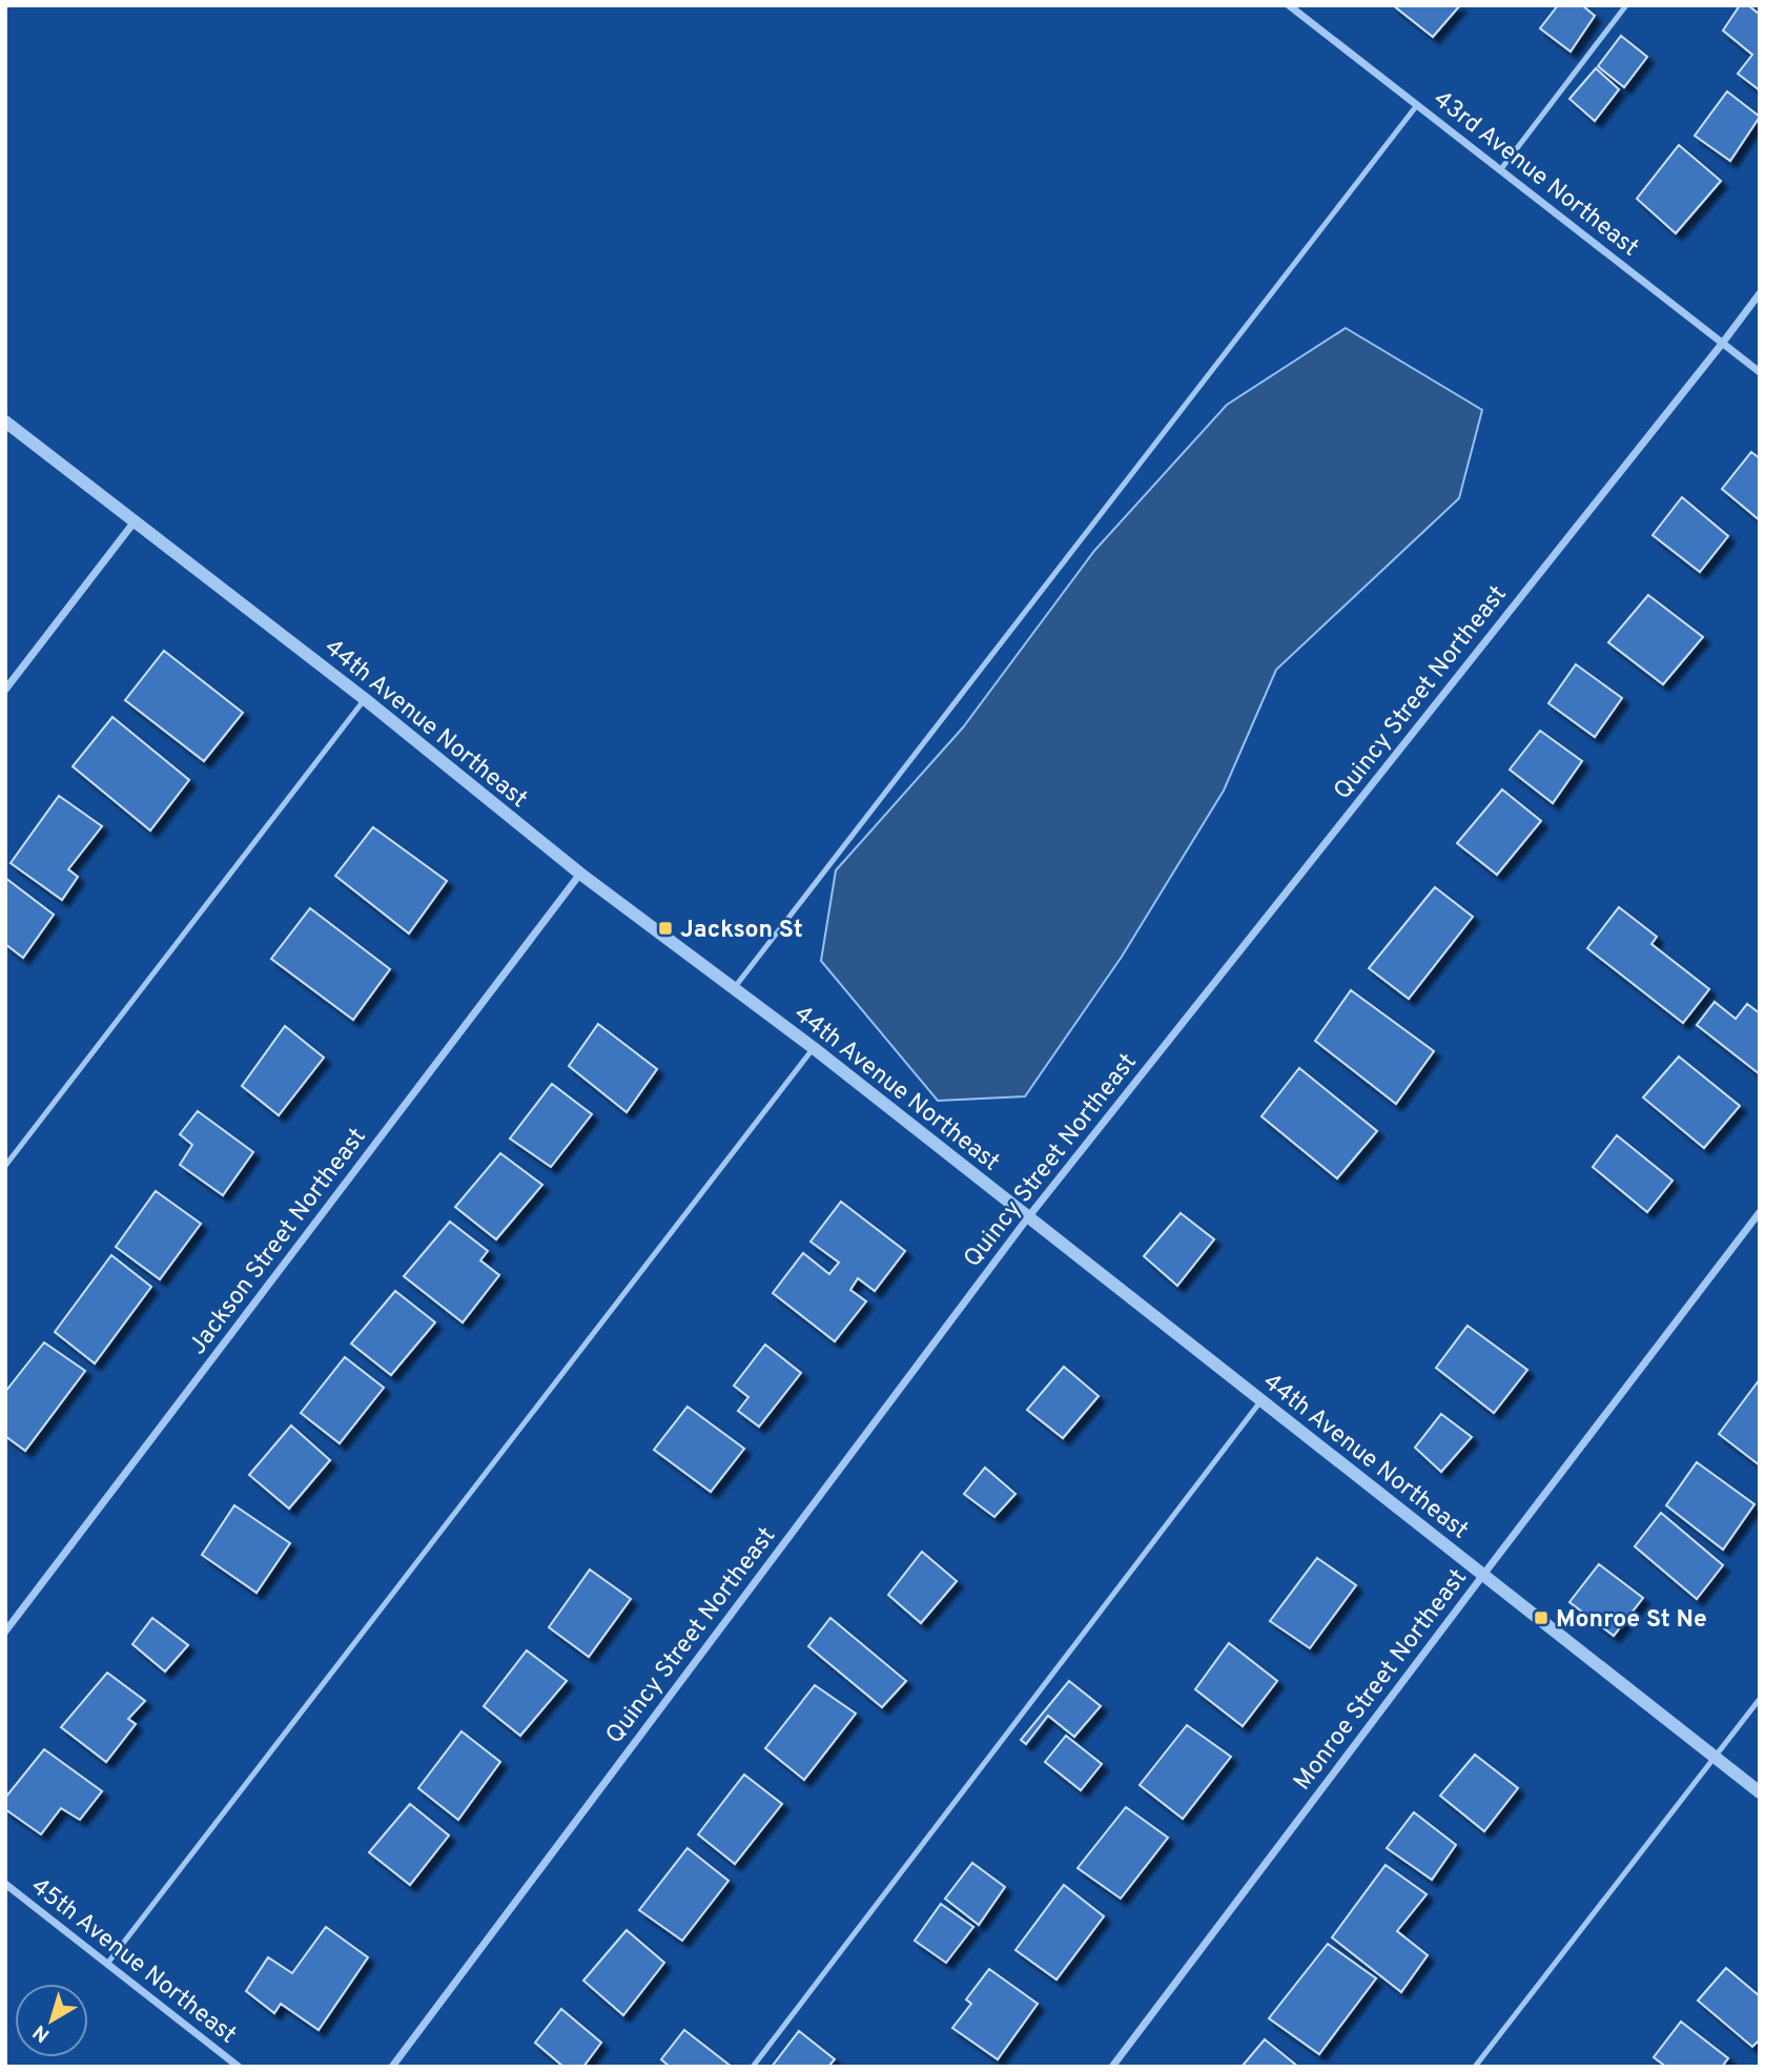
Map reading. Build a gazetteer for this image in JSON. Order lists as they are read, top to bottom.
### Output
{
  "streets": {
    "street": [
      "43rd Avenue Northeast",
      "Quincy Street Northeast",
      "44th Avenue Northeast",
      "Jackson Street Northeast",
      "Monroe Street Northeast",
      "45th Avenue Northeast"
    ]
  },
  "crossings": [
    ["43rd Avenue Northeast", "Quincy Street Northeast"],
    ["Quincy Street Northeast", "44th Avenue Northeast"],
    ["44th Avenue Northeast", "Jackson Street Northeast"],
    ["44th Avenue Northeast", "Monroe Street Northeast"]
  ],
  "places": {
    "transit": ["Jackson St", "Monroe St Ne"]
  },
  "north": "bottom left"
}
